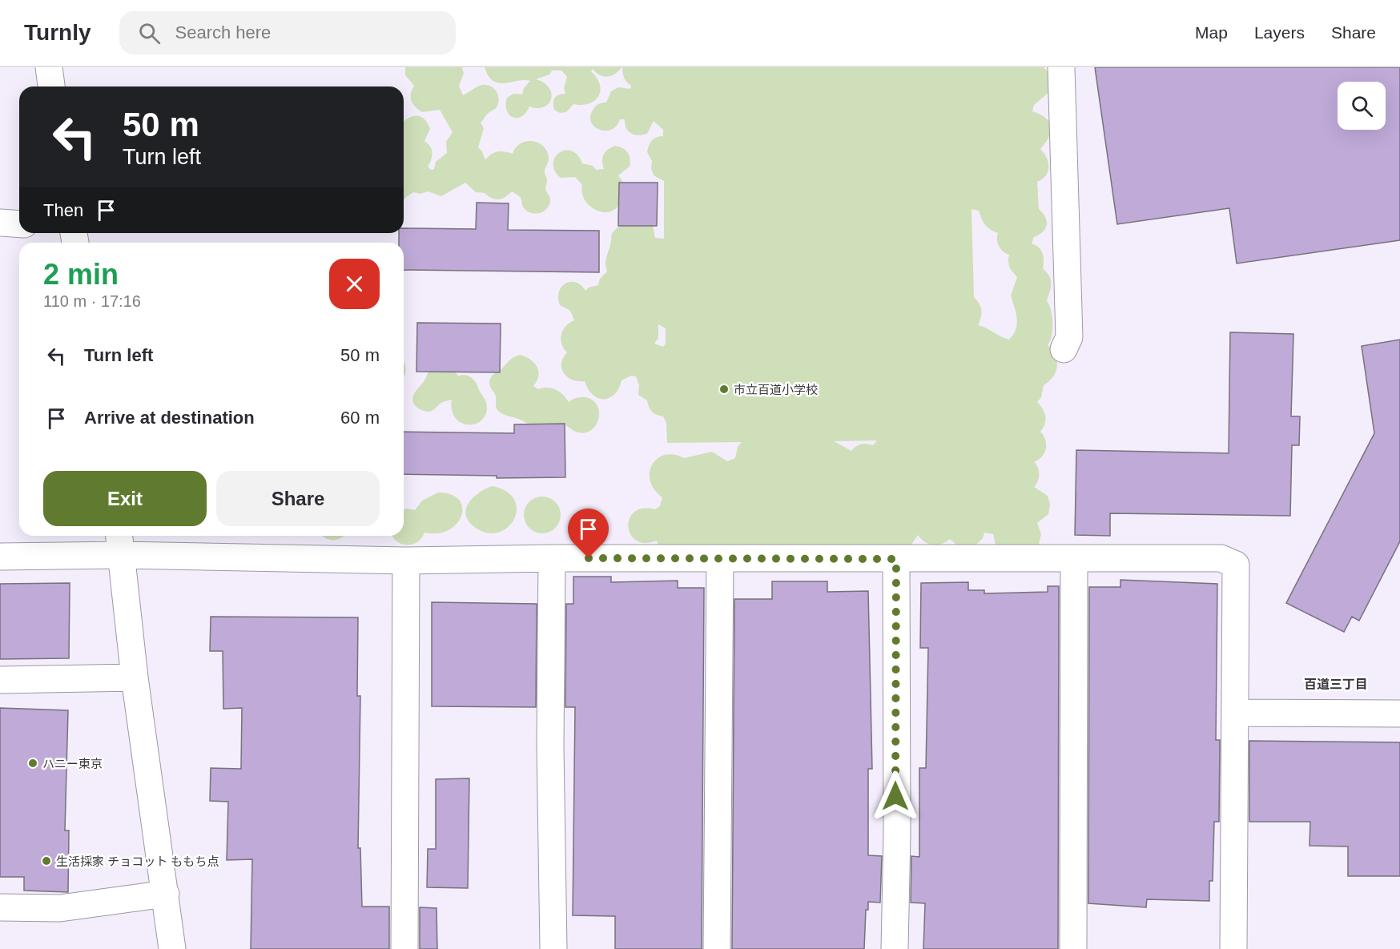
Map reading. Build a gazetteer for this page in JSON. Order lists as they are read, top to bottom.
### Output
{
  "districts": ["百道三丁目"],
  "places": ["市立百道小学校", "ハニー東京", "生活採家 チョコット ももち点"],
  "page": {
    "header": "Turnly",
    "search": "Search here",
    "nav": ["Map", "Layers", "Share"],
    "turn": ["50 m", "Turn left"],
    "then": "Then",
    "heading": ["2 min", "110 m · 17:16"],
    "list": [
      {
        "name": "Turn left",
        "value": "50 m"
      },
      {
        "name": "Arrive at destination",
        "value": "60 m"
      }
    ],
    "buttons": ["Exit", "Share"]
  }
}
